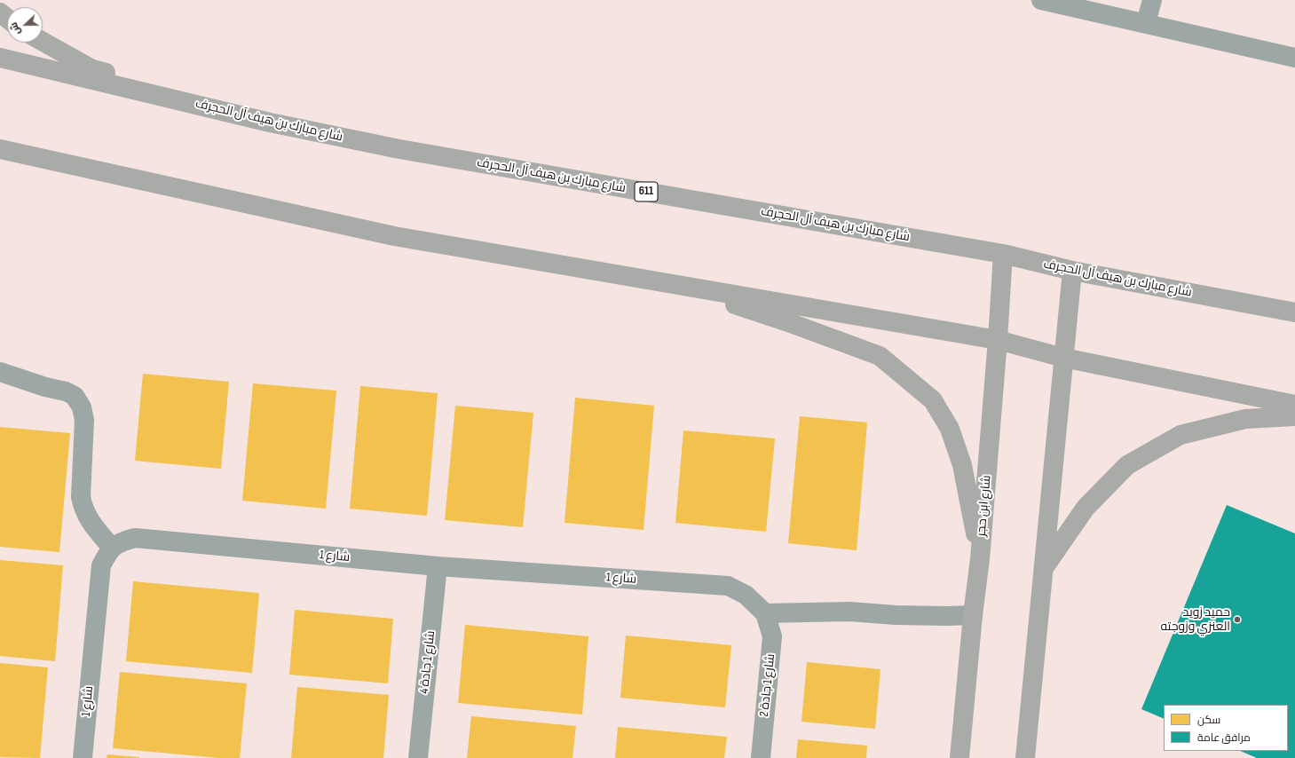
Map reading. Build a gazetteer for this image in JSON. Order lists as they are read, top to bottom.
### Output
{
  "streets": {
    "main road": ["شارع مبارك بن هيف آل الحجرف", "611", "شارع ابن حجر"],
    "street": ["شارع 1", "شارع 1 جادة 4", "شارع 1 جادة 2"]
  },
  "crossings": [
    ["شارع مبارك بن هيف آل الحجرف", "شارع ابن حجر"],
    ["شارع 1", "شارع 1 جادة 4"],
    ["شارع 1", "شارع 1 جادة 2"]
  ],
  "places": ["حميد زويد العنزي وزوجته"],
  "legend": ["سكن", "مرافق عامة"],
  "north": "left"
}
